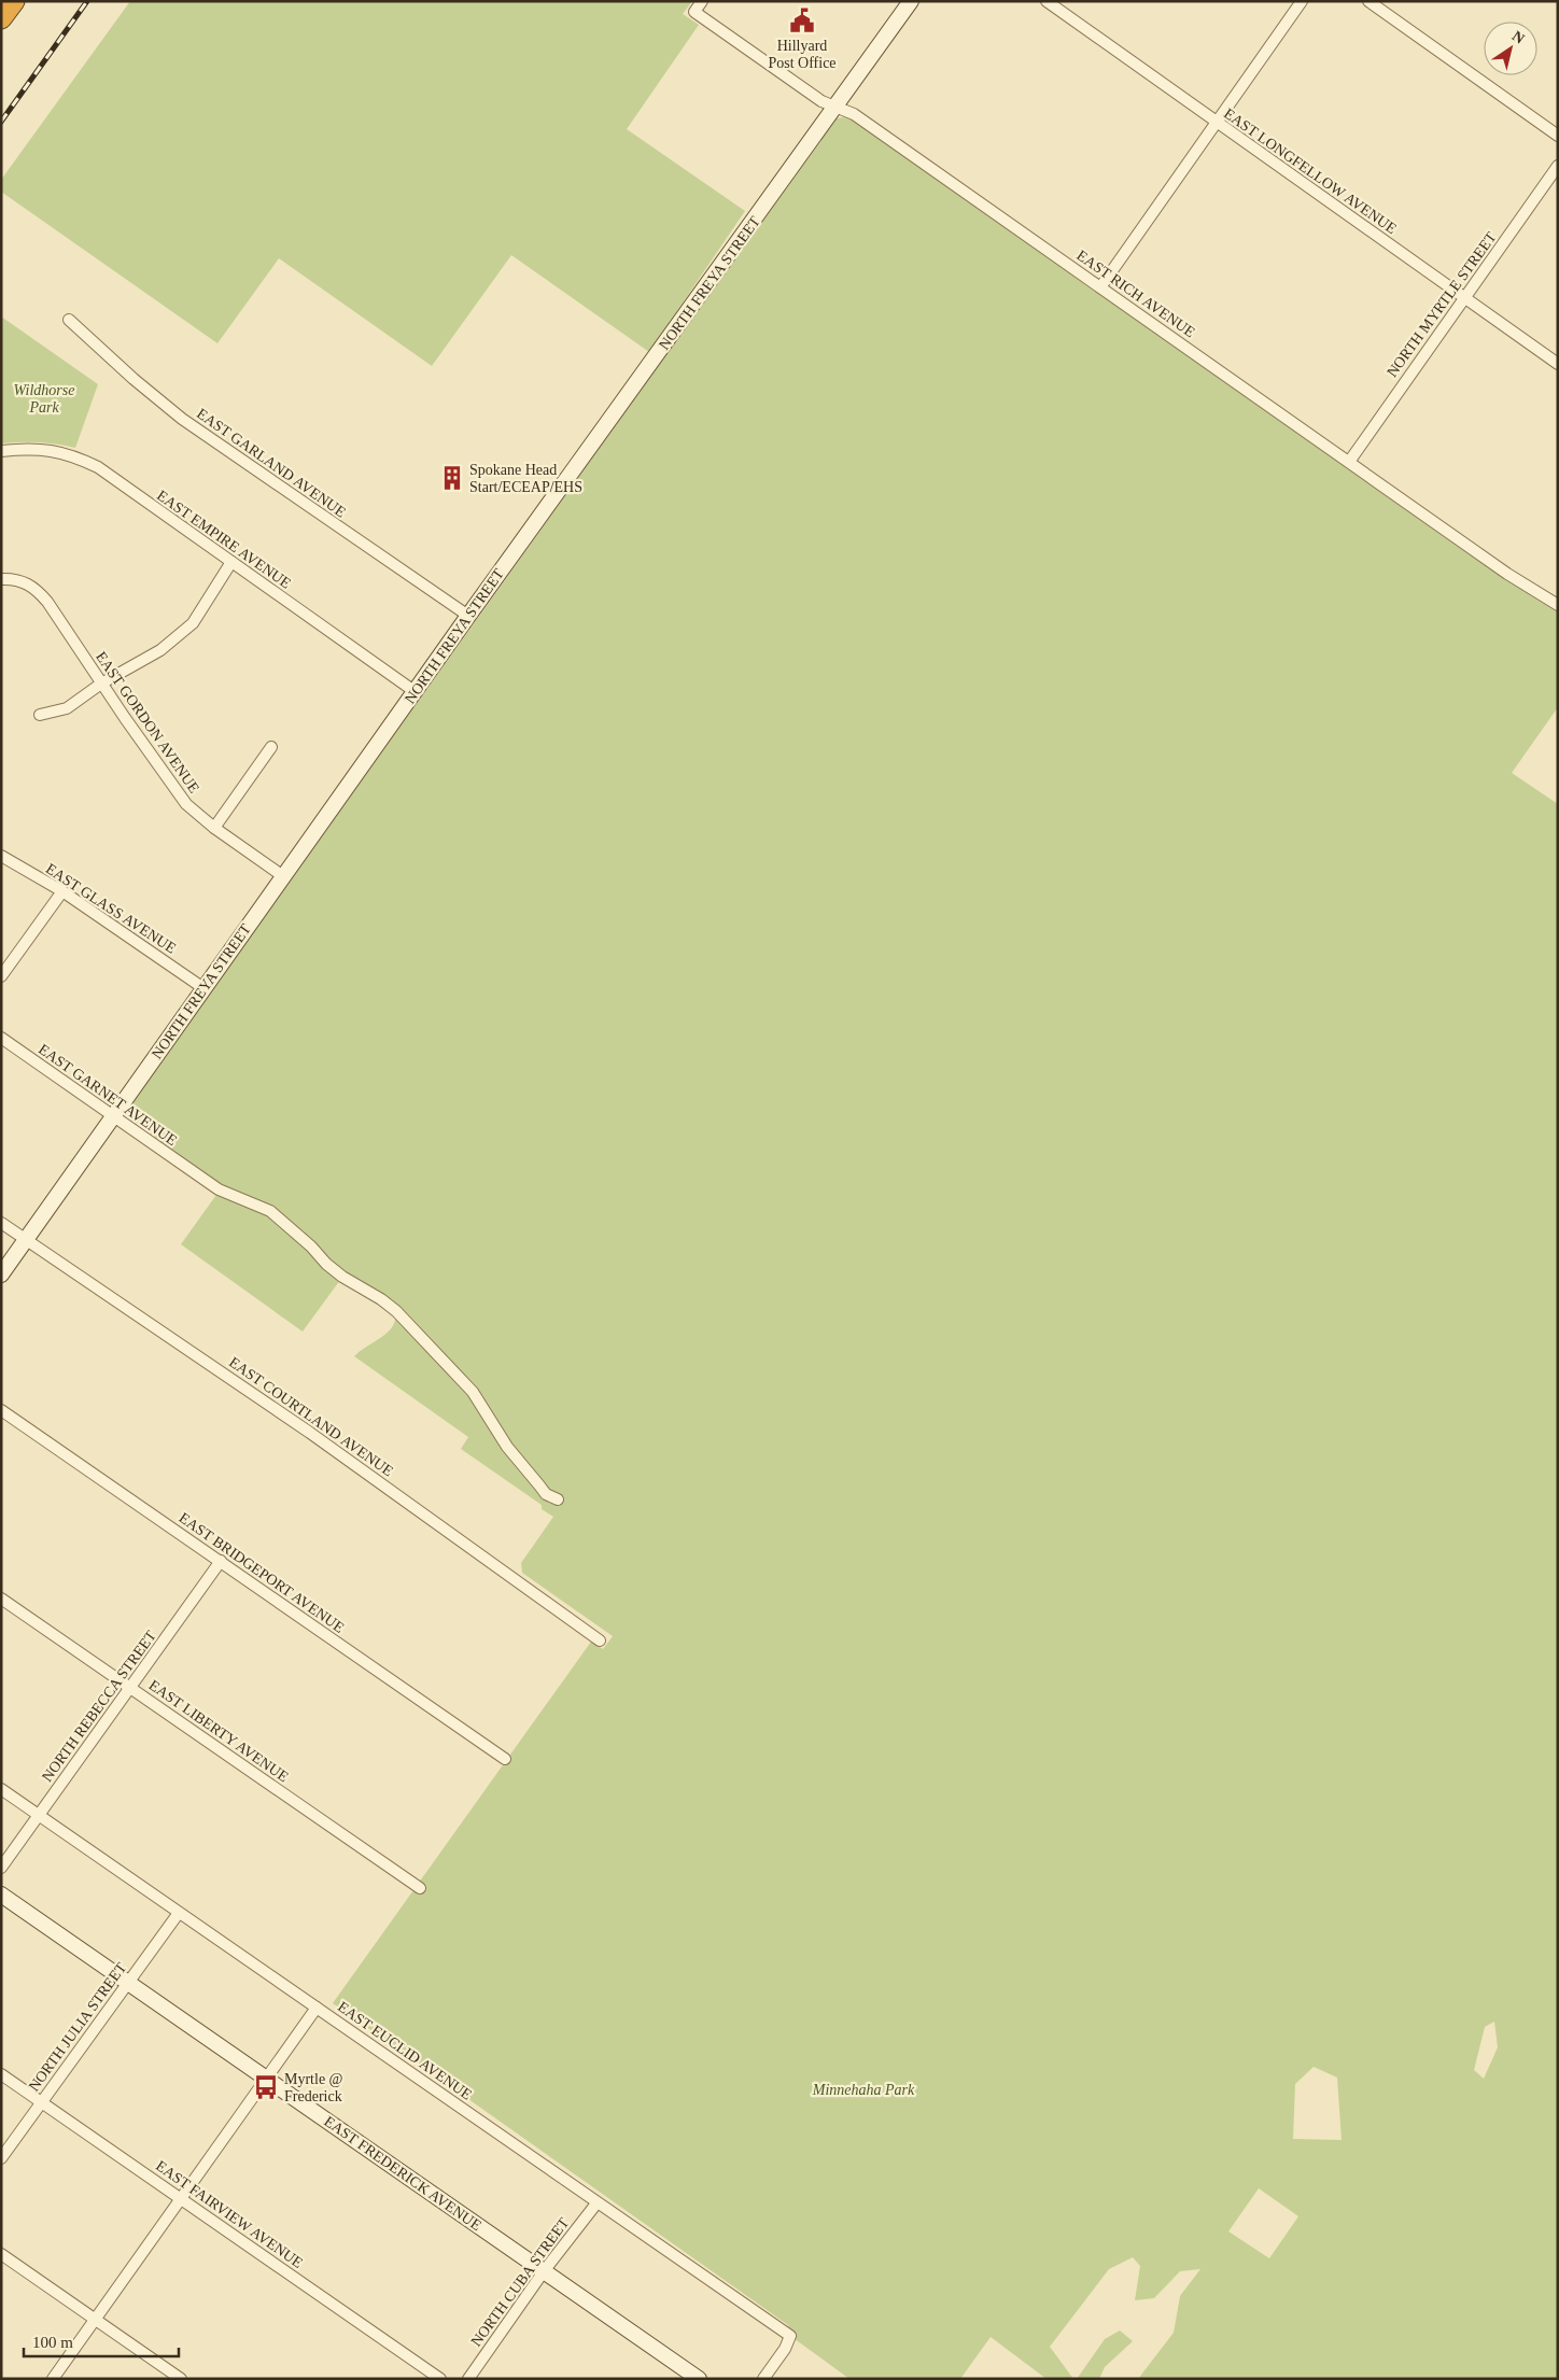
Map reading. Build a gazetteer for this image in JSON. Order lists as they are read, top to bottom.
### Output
{
  "streets": {
    "street": [
      "EAST LONGFELLOW AVENUE",
      "NORTH FREYA STREET",
      "EAST RICH AVENUE",
      "NORTH MYRTLE STREET",
      "EAST GARLAND AVENUE",
      "EAST EMPIRE AVENUE",
      "EAST GORDON AVENUE",
      "EAST GLASS AVENUE",
      "EAST GARNET AVENUE",
      "EAST COURTLAND AVENUE",
      "EAST BRIDGEPORT AVENUE",
      "NORTH REBECCA STREET",
      "EAST LIBERTY AVENUE",
      "NORTH JULIA STREET",
      "EAST EUCLID AVENUE",
      "EAST FREDERICK AVENUE",
      "EAST FAIRVIEW AVENUE",
      "NORTH CUBA STREET"
    ]
  },
  "crossings": [
    ["EAST LONGFELLOW AVENUE", "NORTH MYRTLE STREET"],
    ["NORTH FREYA STREET", "EAST RICH AVENUE"],
    ["NORTH FREYA STREET", "EAST GARLAND AVENUE"],
    ["NORTH FREYA STREET", "EAST EMPIRE AVENUE"],
    ["NORTH FREYA STREET", "EAST GORDON AVENUE"],
    ["NORTH FREYA STREET", "EAST GLASS AVENUE"],
    ["NORTH FREYA STREET", "EAST GARNET AVENUE"],
    ["NORTH FREYA STREET", "EAST COURTLAND AVENUE"],
    ["EAST RICH AVENUE", "NORTH MYRTLE STREET"],
    ["EAST BRIDGEPORT AVENUE", "NORTH REBECCA STREET"],
    ["NORTH REBECCA STREET", "EAST LIBERTY AVENUE"],
    ["NORTH REBECCA STREET", "EAST EUCLID AVENUE"],
    ["NORTH JULIA STREET", "EAST EUCLID AVENUE"],
    ["NORTH JULIA STREET", "EAST FREDERICK AVENUE"],
    ["NORTH JULIA STREET", "EAST FAIRVIEW AVENUE"],
    ["EAST EUCLID AVENUE", "NORTH CUBA STREET"],
    ["EAST FREDERICK AVENUE", "NORTH CUBA STREET"]
  ],
  "parks": ["Wildhorse Park", "Minnehaha Park"],
  "places": {
    "public building": ["Hillyard Post Office"],
    "building": ["Spokane Head Start/ECEAP/EHS"],
    "bus stop": ["Myrtle @ Frederick"]
  },
  "scale_bar": "100 m",
  "north": "top right"
}
